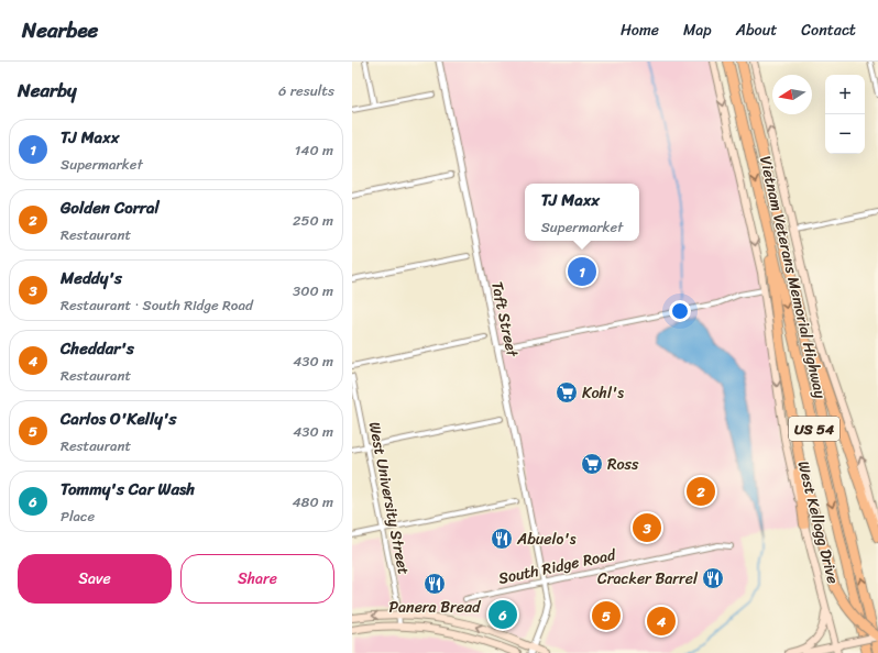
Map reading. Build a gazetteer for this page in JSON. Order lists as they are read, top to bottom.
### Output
{
  "streets": {
    "highway": ["Vietnam Veterans Memorial Highway", "US 54"],
    "main road": ["West Kellogg Drive"],
    "street": ["Taft Street", "West University Street", "South Ridge Road"]
  },
  "crossings": [
    ["Taft Street", "South Ridge Road"]
  ],
  "places": {
    "supermarket": ["Kohl's", "Ross"],
    "restaurant": ["Abuelo's", "Cracker Barrel", "Panera Bread"]
  },
  "north": "left",
  "page": {
    "header": "Nearbee",
    "nav": [
      "Home",
      "Map",
      "About",
      "Contact"
    ],
    "heading": ["Nearby", "6 results"],
    "map_buttons": ["+", "−"],
    "list": [
      {
        "mark": "1",
        "name": "TJ Maxx",
        "note": "Supermarket",
        "value": "140 m"
      },
      {
        "mark": "2",
        "name": "Golden Corral",
        "note": "Restaurant",
        "value": "250 m"
      },
      {
        "mark": "3",
        "name": "Meddy's",
        "note": "Restaurant · South Ridge Road",
        "value": "300 m"
      },
      {
        "mark": "4",
        "name": "Cheddar's",
        "note": "Restaurant",
        "value": "430 m"
      },
      {
        "mark": "5",
        "name": "Carlos O'Kelly's",
        "note": "Restaurant",
        "value": "430 m"
      },
      {
        "mark": "6",
        "name": "Tommy's Car Wash",
        "note": "Place",
        "value": "480 m"
      }
    ],
    "popup": ["TJ Maxx", "Supermarket"],
    "pins": [
      "1",
      "2",
      "3",
      "6",
      "5",
      "4"
    ],
    "buttons": ["Save", "Share"]
  }
}
